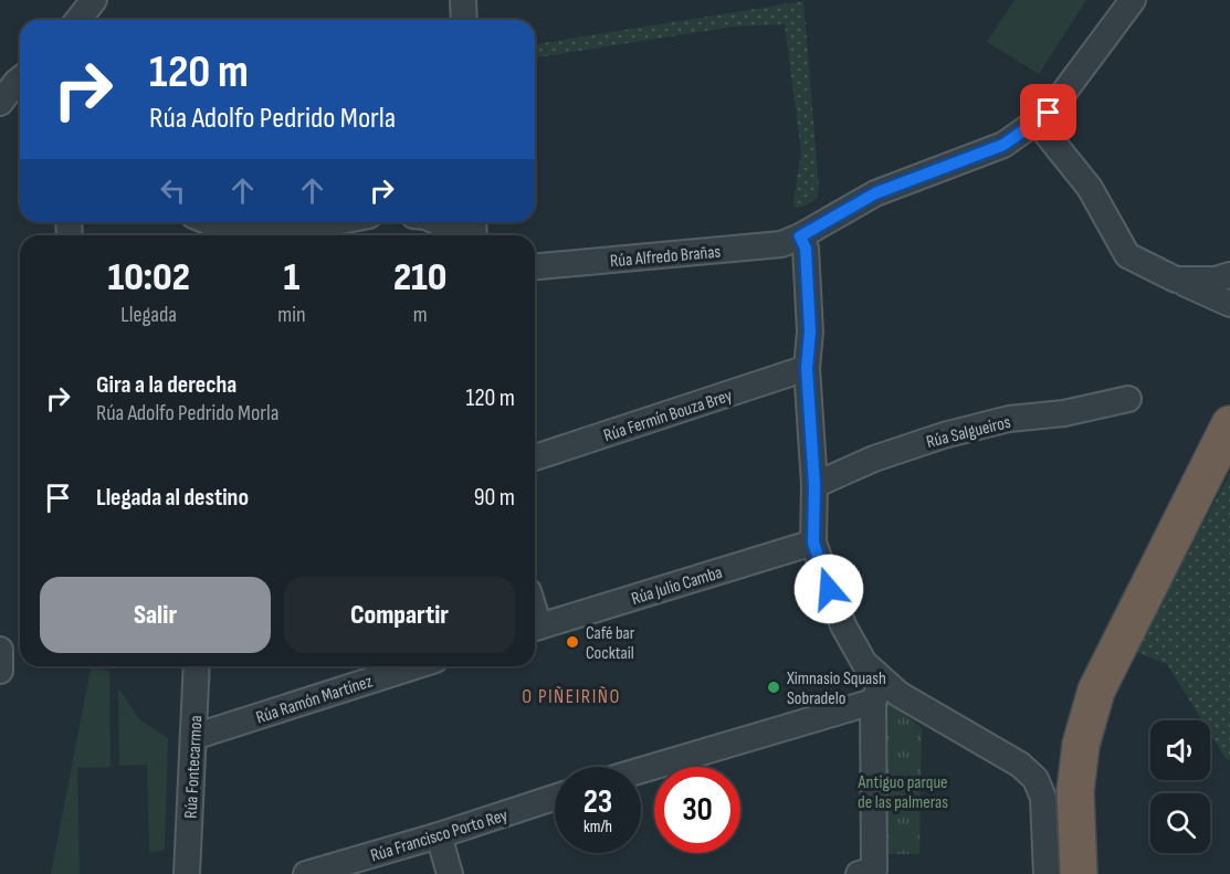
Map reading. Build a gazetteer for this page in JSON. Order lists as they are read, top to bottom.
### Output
{
  "streets": {
    "street": [
      "Rúa Alfredo Brañas",
      "Rúa Fermín Bouza Brey",
      "Rúa Salgueiros",
      "Rúa Julio Camba",
      "Rúa Ramón Martínez",
      "Rúa Fontecarmoa",
      "Rúa Francisco Porto Rey"
    ]
  },
  "crossings": [
    ["Rúa Ramón Martínez", "Rúa Fontecarmoa"]
  ],
  "districts": ["O PIÑEIRIÑO"],
  "parks": ["Antiguo parque de las palmeras"],
  "places": ["Café bar Cocktail", "Ximnasio Squash Sobradelo"],
  "page": {
    "turn": ["120 m", "Rúa Adolfo Pedrido Morla"],
    "eta": [
      "10:02",
      "Llegada",
      "1",
      "min",
      "210",
      "m"
    ],
    "list": [
      {
        "name": "Gira a la derecha",
        "note": "Rúa Adolfo Pedrido Morla",
        "value": "120 m"
      },
      {
        "name": "Llegada al destino",
        "value": "90 m"
      }
    ],
    "buttons": ["Salir", "Compartir"],
    "speed": "23 km/h",
    "limit": "30"
  }
}
